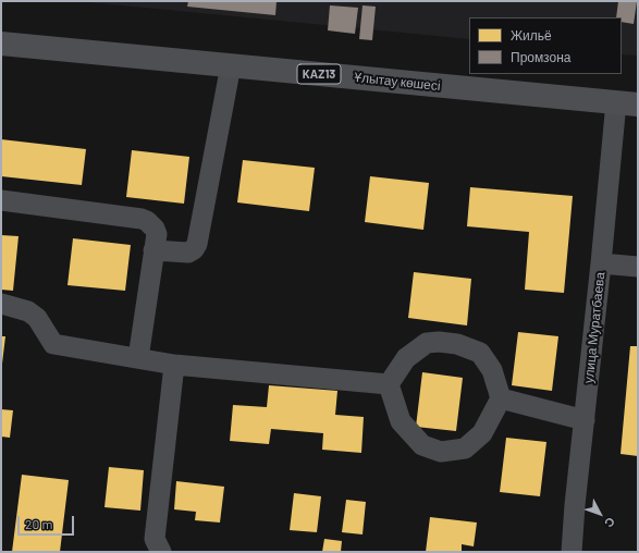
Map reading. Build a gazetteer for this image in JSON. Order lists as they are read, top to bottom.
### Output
{
  "streets": {
    "main road": ["KAZ13", "Ұлытау көшесі"],
    "street": ["улица Муратбаева"]
  },
  "crossings": [
    ["Ұлытау көшесі", "улица Муратбаева"]
  ],
  "legend": ["Жильё", "Промзона"],
  "scale_bar": "20 m",
  "north": "bottom right"
}
